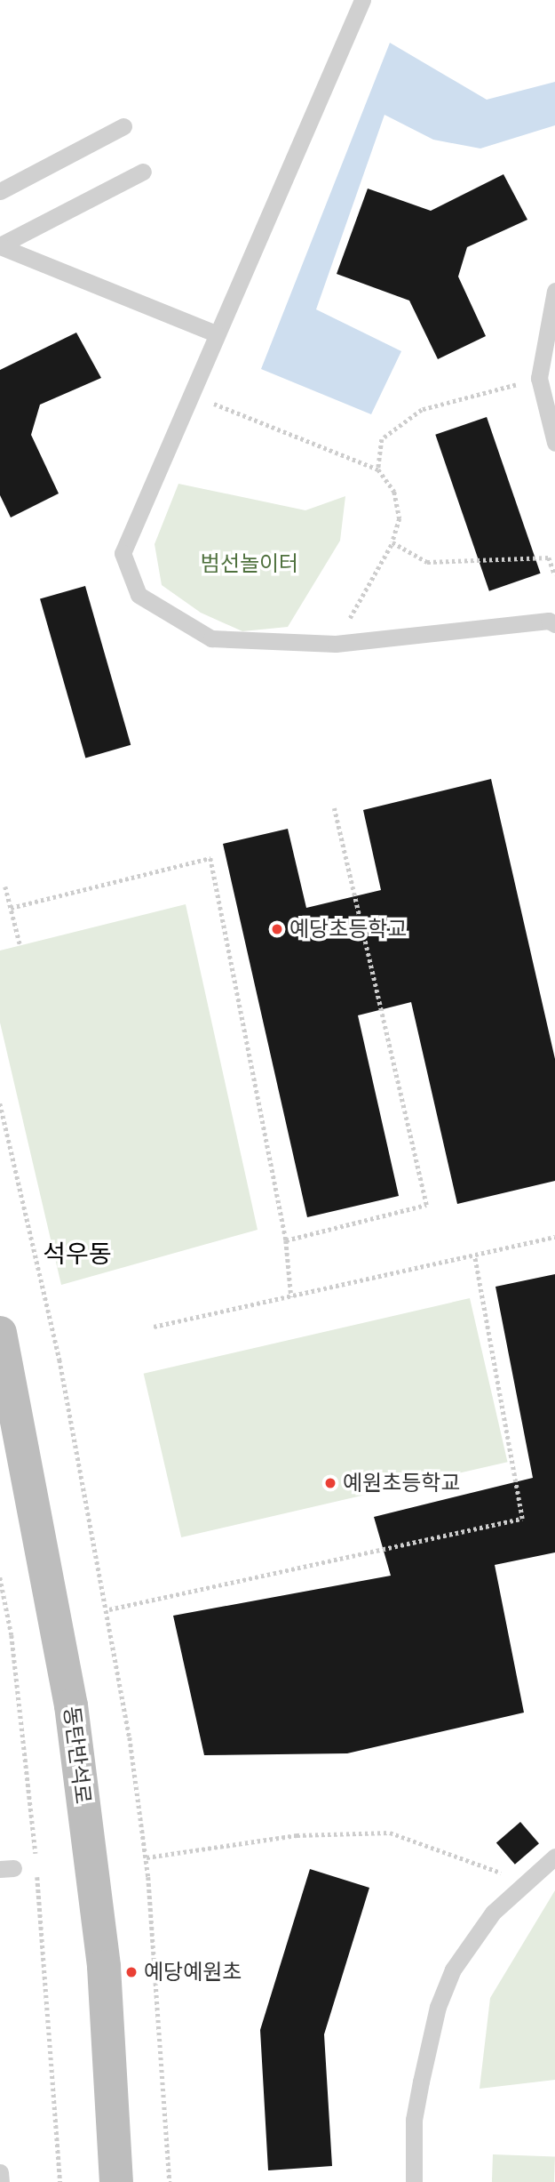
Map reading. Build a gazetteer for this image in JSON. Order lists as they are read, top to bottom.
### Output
{
  "streets": {
    "street": ["동탄반석로"]
  },
  "districts": ["석우동"],
  "parks": ["범선놀이터"],
  "places": ["예당초등학교", "예원초등학교", "예당예원초"]
}
